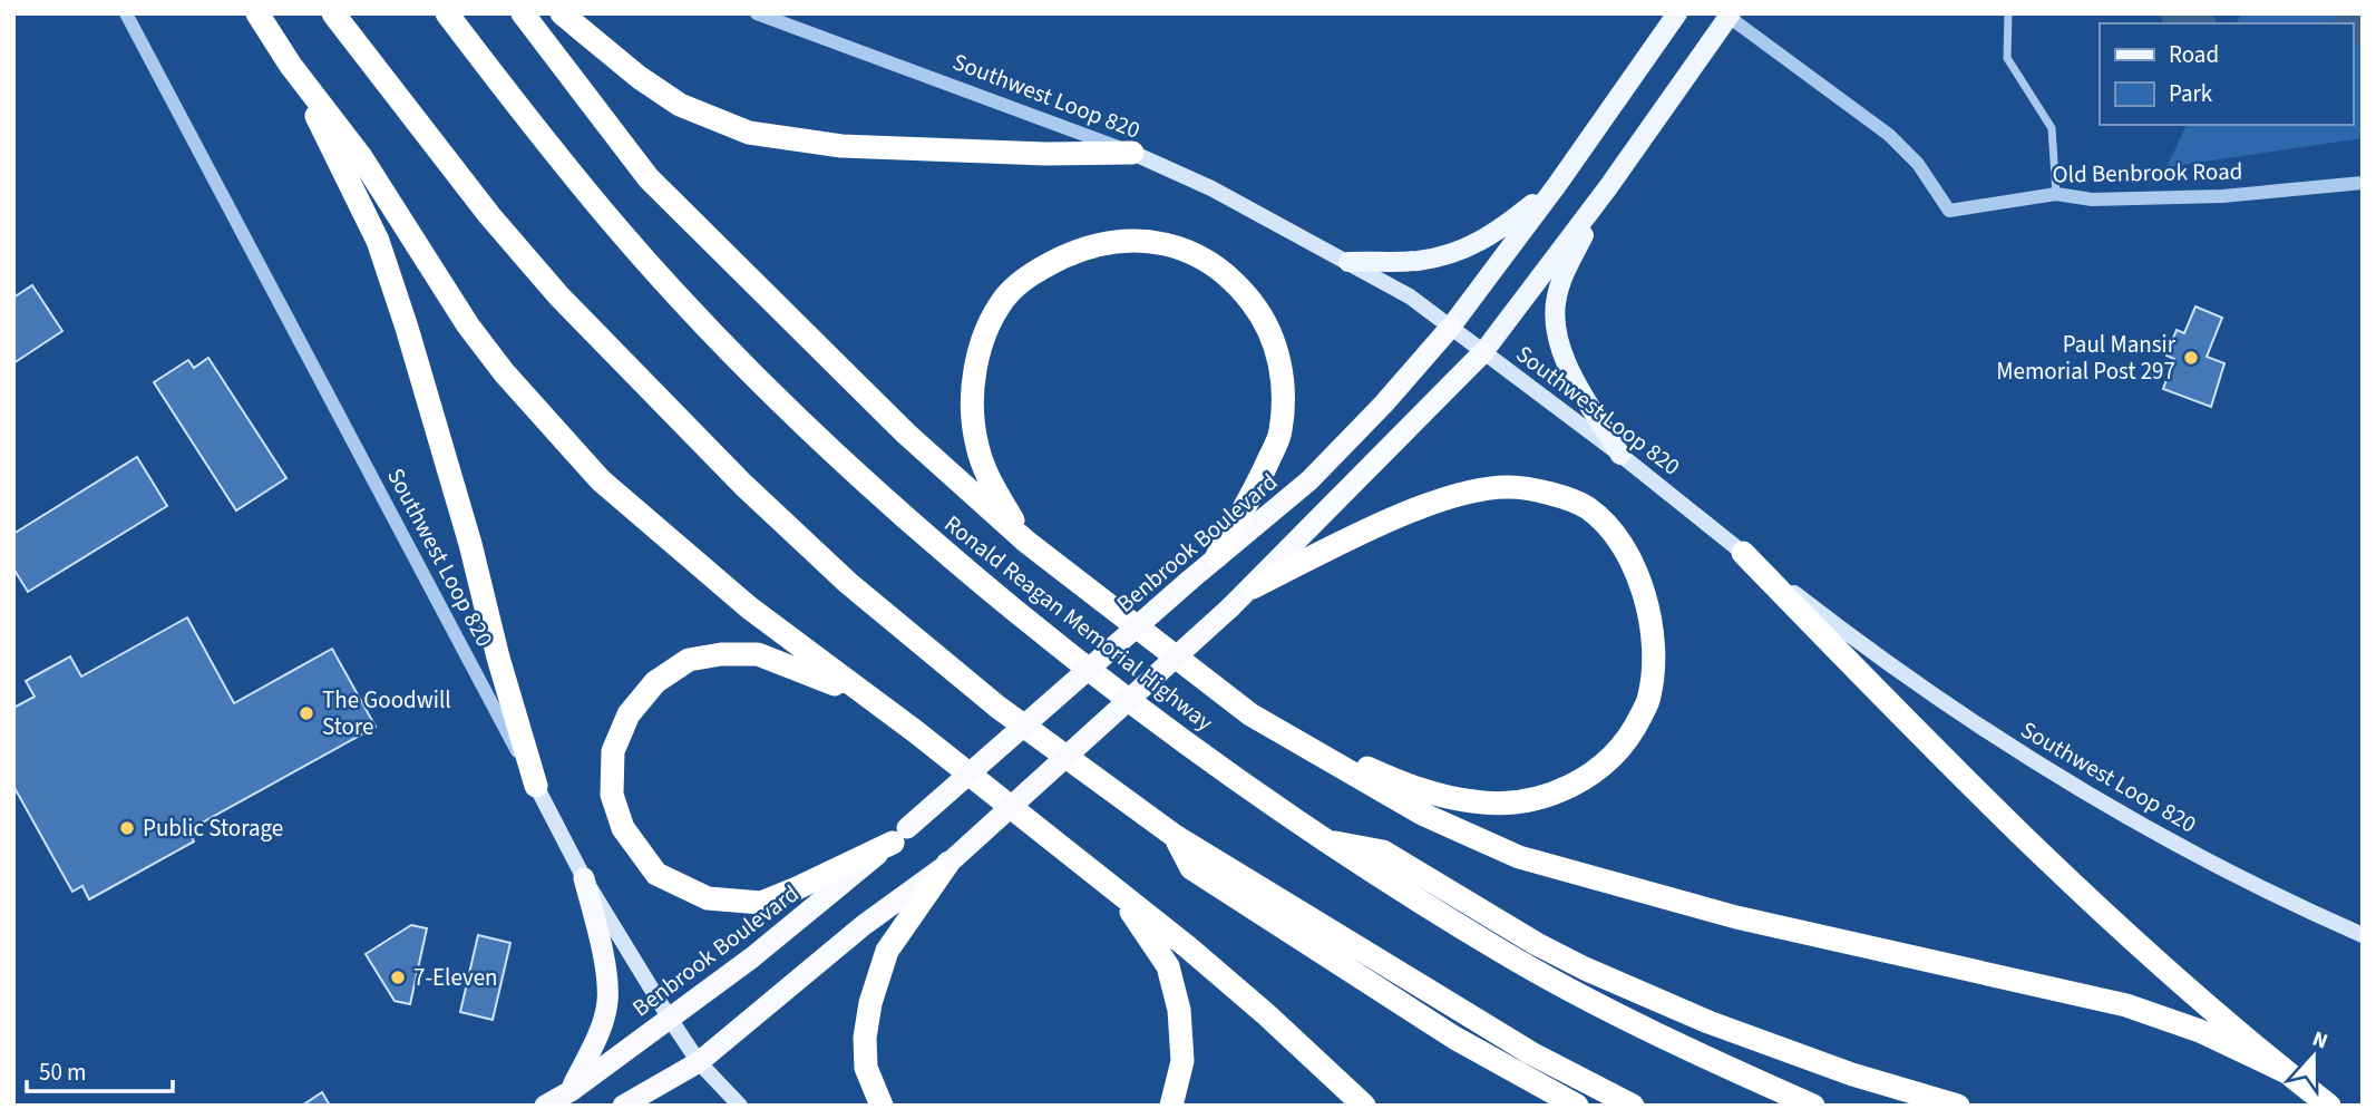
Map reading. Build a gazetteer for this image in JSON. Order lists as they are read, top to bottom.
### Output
{
  "streets": {
    "highway": ["Benbrook Boulevard", "Ronald Reagan Memorial Highway"],
    "main road": ["Southwest Loop 820"],
    "street": ["Old Benbrook Road"]
  },
  "crossings": [
    ["Southwest Loop 820", "Benbrook Boulevard"]
  ],
  "places": [
    "Paul Mansir Memorial Post 297",
    "The Goodwill Store",
    "Public Storage",
    "7-Eleven"
  ],
  "legend": ["Road", "Park"],
  "scale_bar": "50 m",
  "north": "top"
}
